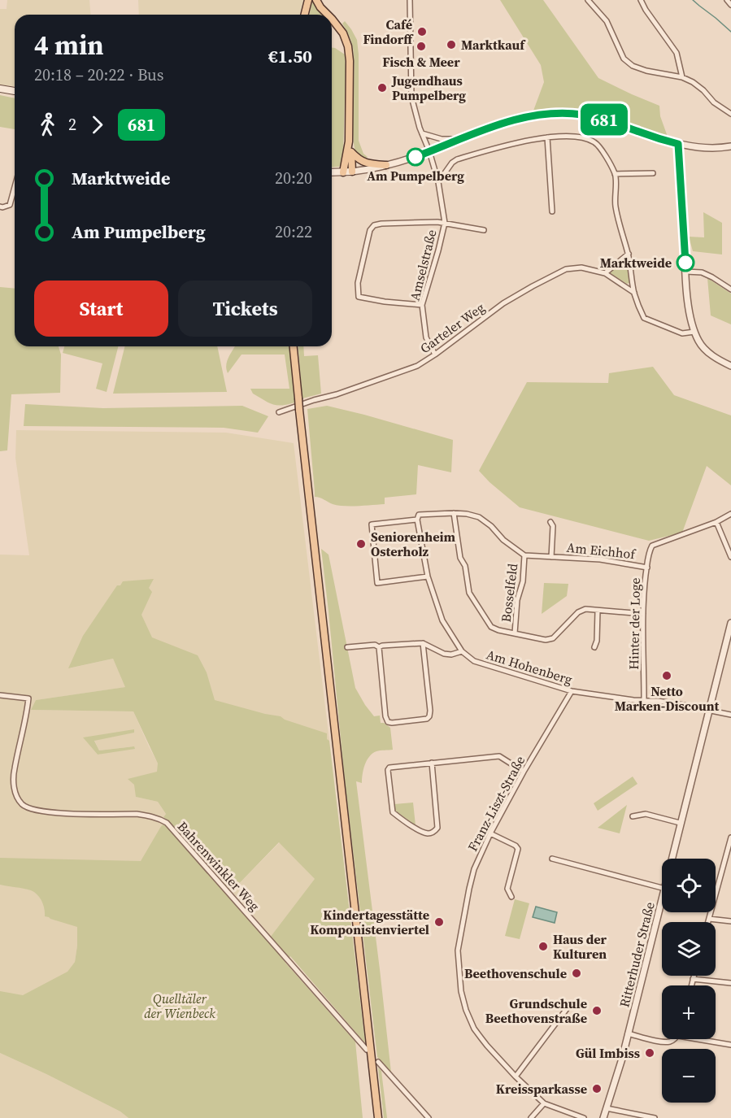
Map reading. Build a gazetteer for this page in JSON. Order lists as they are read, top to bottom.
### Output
{
  "streets": {
    "street": [
      "Amselstraße",
      "Garteler Weg",
      "Am Eichhof",
      "Bosselfeld",
      "Hinter der Loge",
      "Am Hohenberg",
      "Franz-Liszt-Straße",
      "Bahrenwinkler Weg",
      "Ritterhuder Straße"
    ]
  },
  "crossings": [
    ["Amselstraße", "Garteler Weg"],
    ["Am Eichhof", "Bosselfeld"],
    ["Am Eichhof", "Hinter der Loge"],
    ["Hinter der Loge", "Am Hohenberg"],
    ["Am Hohenberg", "Franz-Liszt-Straße"],
    ["Am Hohenberg", "Ritterhuder Straße"]
  ],
  "parks": ["Quelltäler der Wienbeck"],
  "places": [
    "Café Findorff",
    "Marktkauf",
    "Fisch & Meer",
    "Jugendhaus Pumpelberg",
    "Am Pumpelberg",
    "Marktweide",
    "Seniorenheim Osterholz",
    "Netto Marken-Discount",
    "Kindertagesstätte Komponistenviertel",
    "Haus der Kulturen",
    "Beethovenschule",
    "Grundschule Beethovenstraße",
    "Gül Imbiss",
    "Kreissparkasse"
  ],
  "lines": ["bus line 681"],
  "page": {
    "on_map": "681",
    "heading": ["4 min", "20:18 – 20:22 · Bus", "€1.50"],
    "legs": ["2", "681"],
    "list": [
      {
        "name": "Marktweide",
        "value": "20:20"
      },
      {
        "name": "Am Pumpelberg",
        "value": "20:22"
      }
    ],
    "buttons": ["Start", "Tickets"],
    "map_buttons": ["+", "−"]
  }
}
